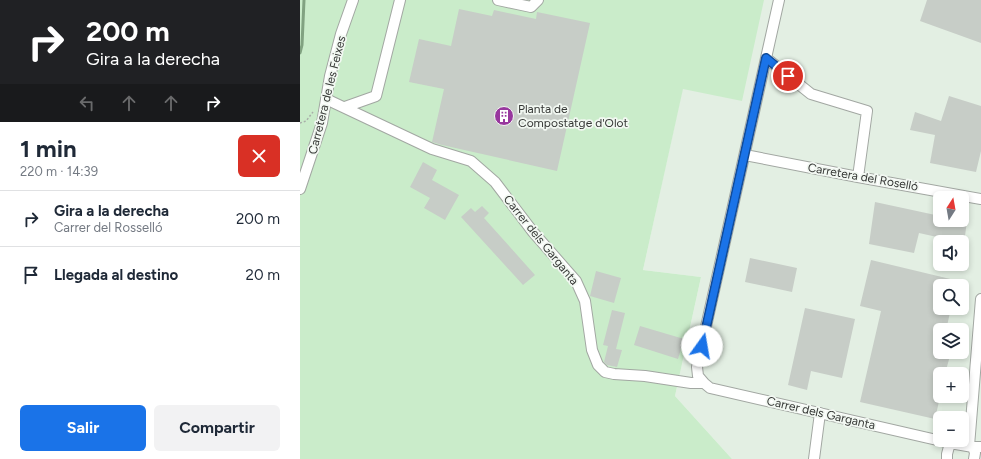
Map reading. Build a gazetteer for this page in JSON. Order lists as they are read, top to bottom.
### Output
{
  "streets": {
    "street": ["Carretera de les Feixes", "Carretera del Roselló", "Carrer dels Garganta"]
  },
  "crossings": [
    ["Carretera de les Feixes", "Carrer dels Garganta"]
  ],
  "places": {
    "building": ["Planta de Compostatge d'Olot"]
  },
  "north": "top",
  "page": {
    "turn": ["200 m", "Gira a la derecha"],
    "heading": ["1 min", "220 m · 14:39"],
    "list": [
      {
        "name": "Gira a la derecha",
        "note": "Carrer del Rosselló",
        "value": "200 m"
      },
      {
        "name": "Llegada al destino",
        "value": "20 m"
      }
    ],
    "map_buttons": ["+", "−"],
    "buttons": ["Salir", "Compartir"]
  }
}
